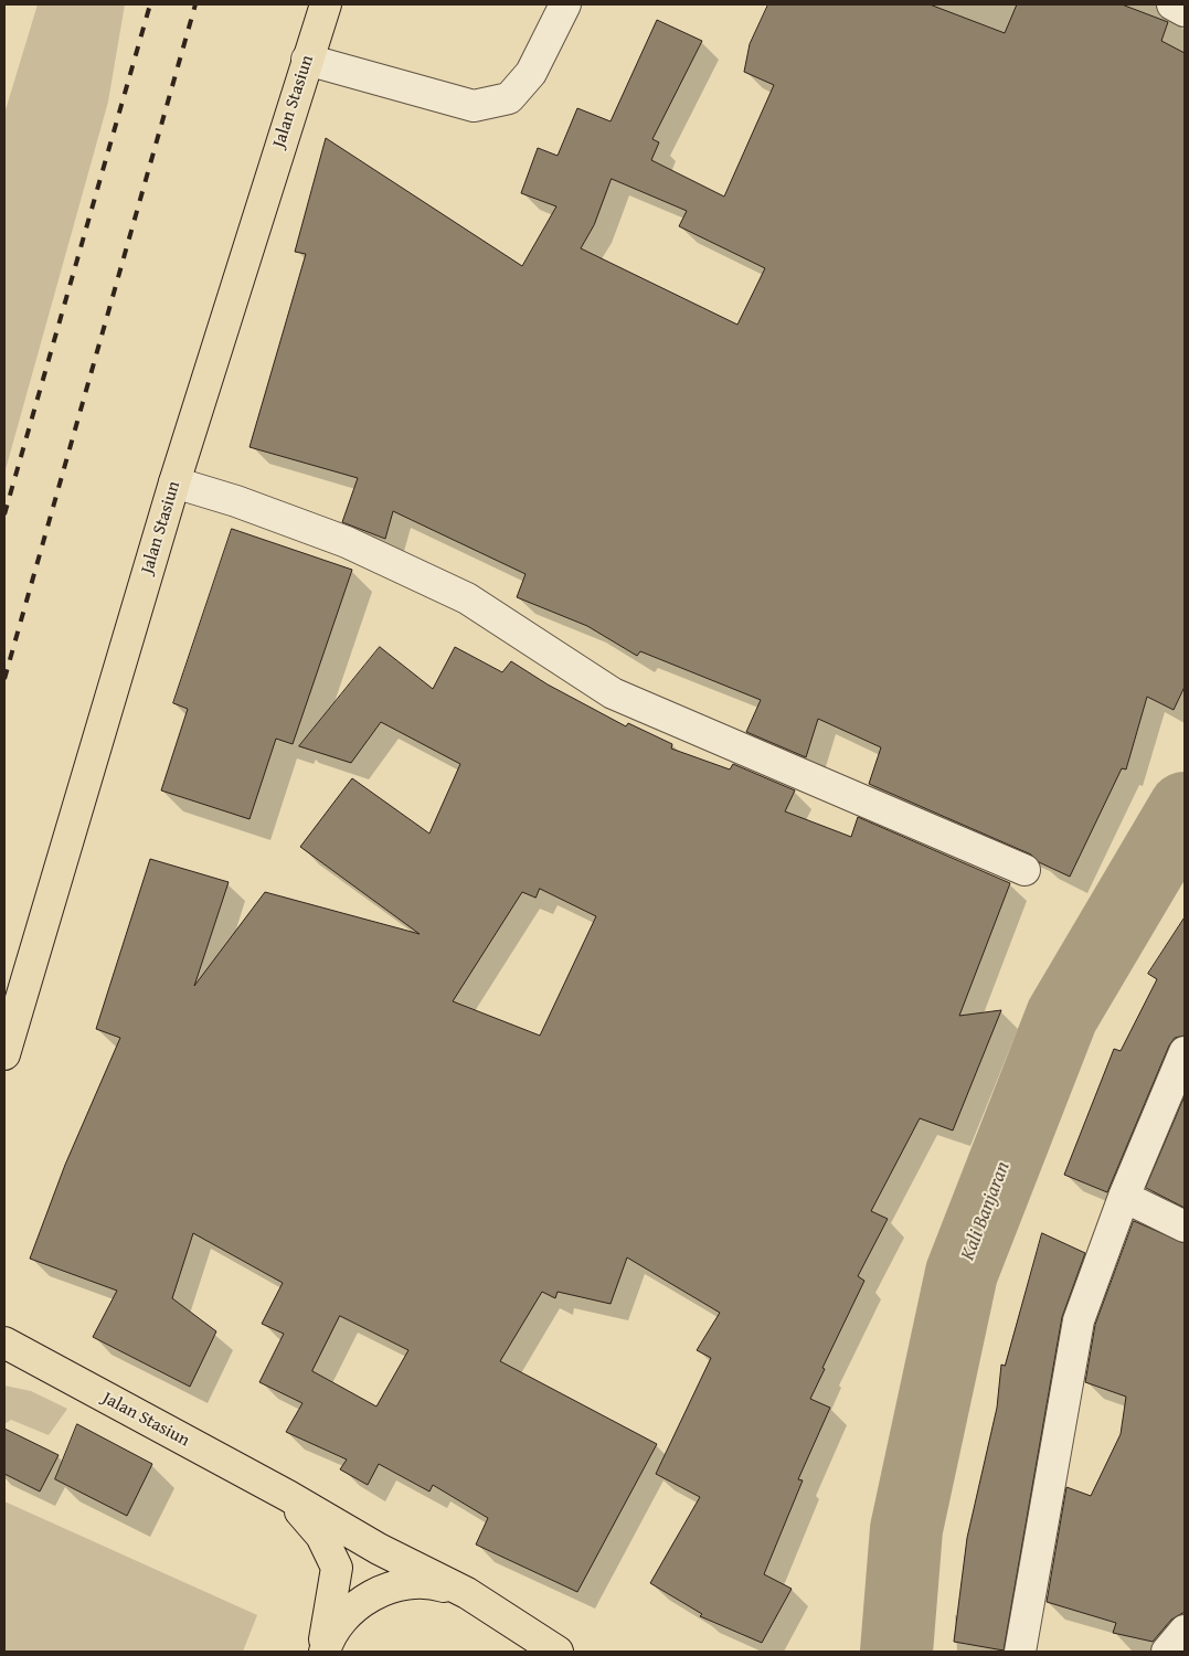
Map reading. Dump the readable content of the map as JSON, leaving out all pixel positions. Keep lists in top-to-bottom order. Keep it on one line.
{"streets":{"main road":["Jalan Stasiun"]},"water":["Kali Banjaran"]}
